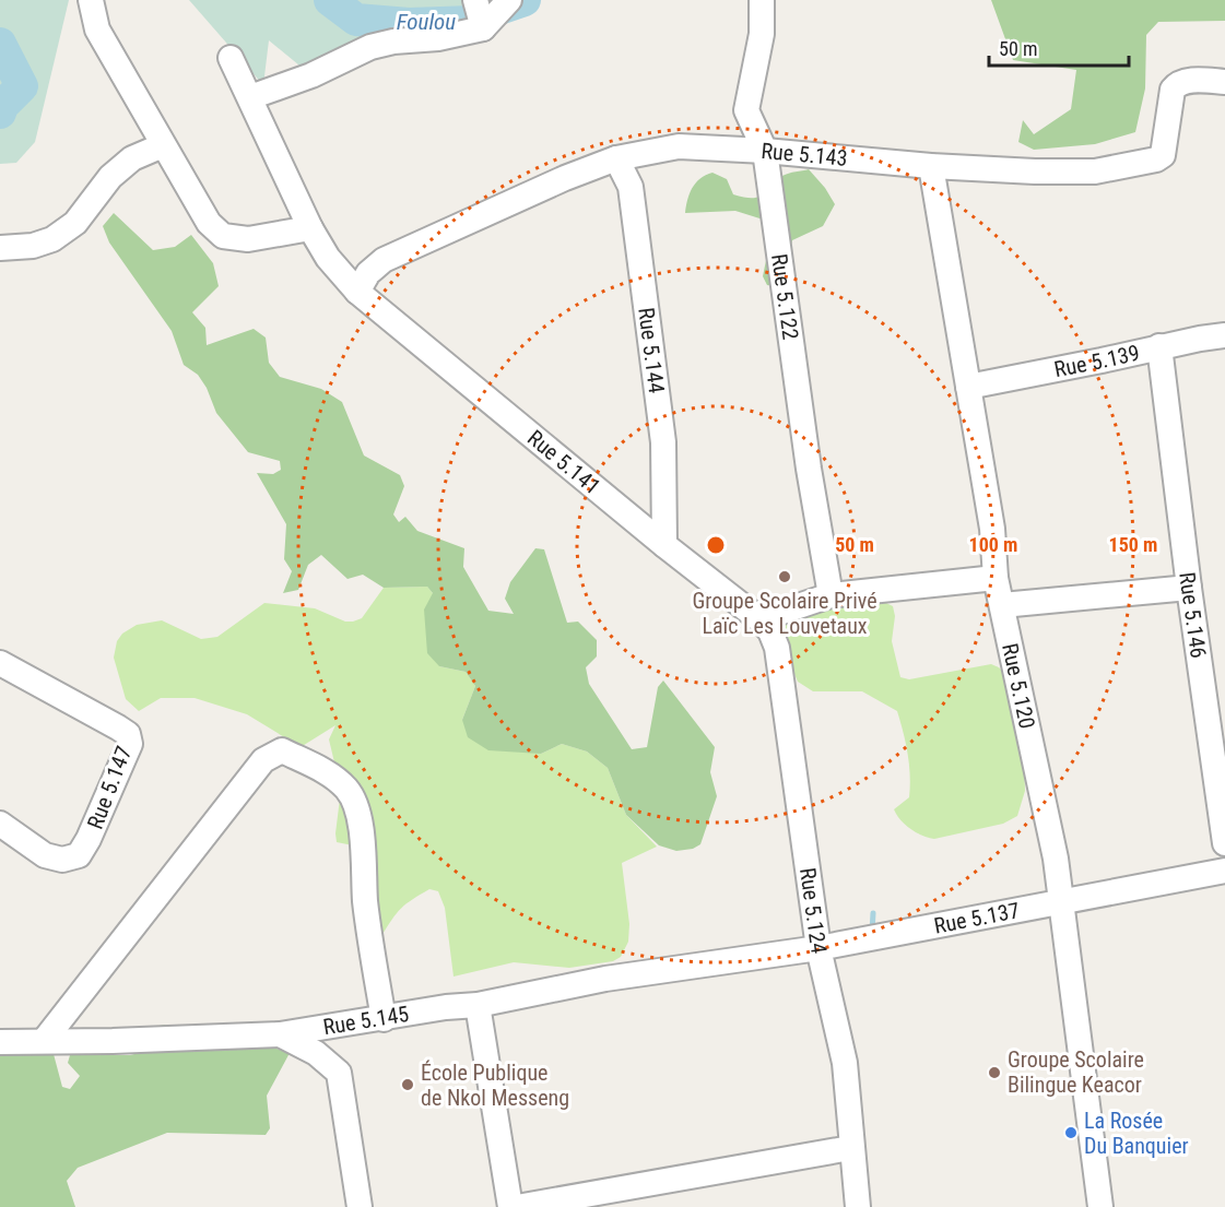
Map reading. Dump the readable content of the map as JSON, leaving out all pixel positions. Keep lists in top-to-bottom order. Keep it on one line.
{"streets":{"street":["Rue 5.143","Rue 5.122","Rue 5.144","Rue 5.139","Rue 5.141","Rue 5.146","Rue 5.120","Rue 5.147","Rue 5.124","Rue 5.137","Rue 5.145"]},"crossings":[["Rue 5.143","Rue 5.122"],["Rue 5.143","Rue 5.144"],["Rue 5.143","Rue 5.141"],["Rue 5.143","Rue 5.120"],["Rue 5.144","Rue 5.141"],["Rue 5.139","Rue 5.146"],["Rue 5.139","Rue 5.120"],["Rue 5.141","Rue 5.124"],["Rue 5.120","Rue 5.137"],["Rue 5.124","Rue 5.137"],["Rue 5.137","Rue 5.145"]],"water":["Foulou"],"places":["Groupe Scolaire Privé Laïc Les Louvetaux","Groupe Scolaire Bilingue Keacor","École Publique de Nkol Messeng","La Rosée Du Banquier"],"scale_bar":"50 m","rings":["50 m","100 m","150 m"]}
